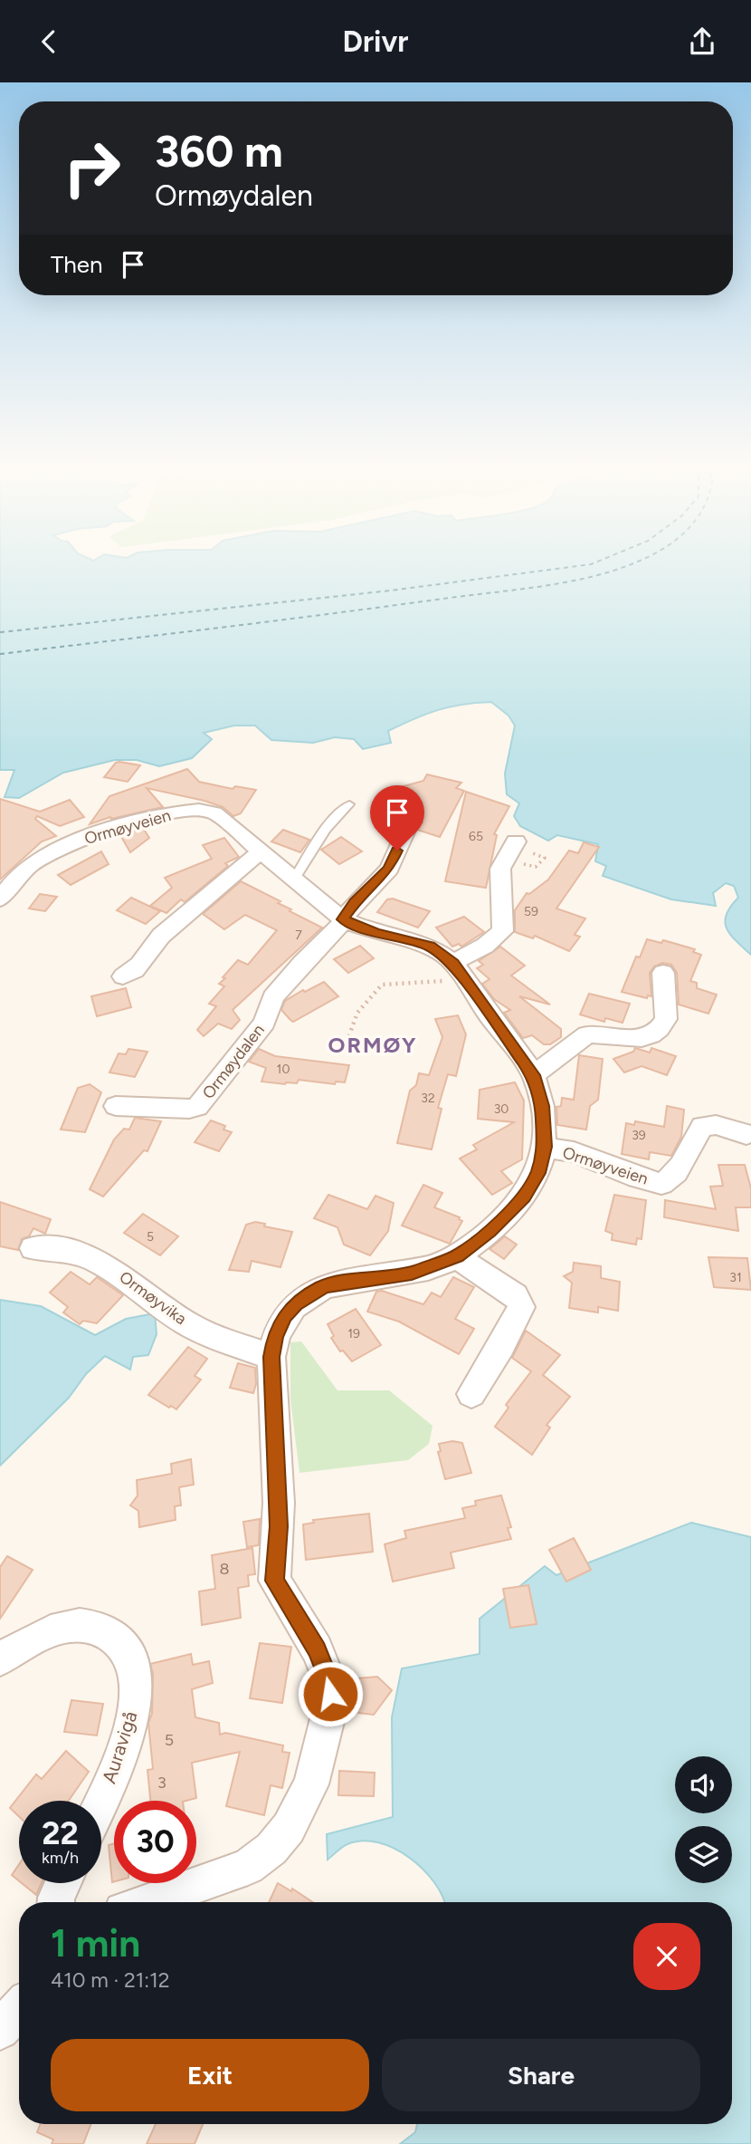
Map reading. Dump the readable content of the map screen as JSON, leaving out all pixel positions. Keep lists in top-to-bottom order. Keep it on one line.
{"streets":{"street":["Ormøyveien","Ormøydalen","Ormøyvika","Auravigå"]},"crossings":[["Ormøyveien","Ormøydalen"],["Ormøyveien","Ormøyvika"]],"districts":["ORMØY"],"house_numbers":["65","59","7","10","32","30","39","5","31","19","8","5","3"],"page":{"header":"Drivr","turn":["360 m","Ormøydalen"],"then":"Then","speed":"22 km/h","limit":"30","heading":["1 min","410 m · 21:12"],"buttons":["Exit","Share"]}}
